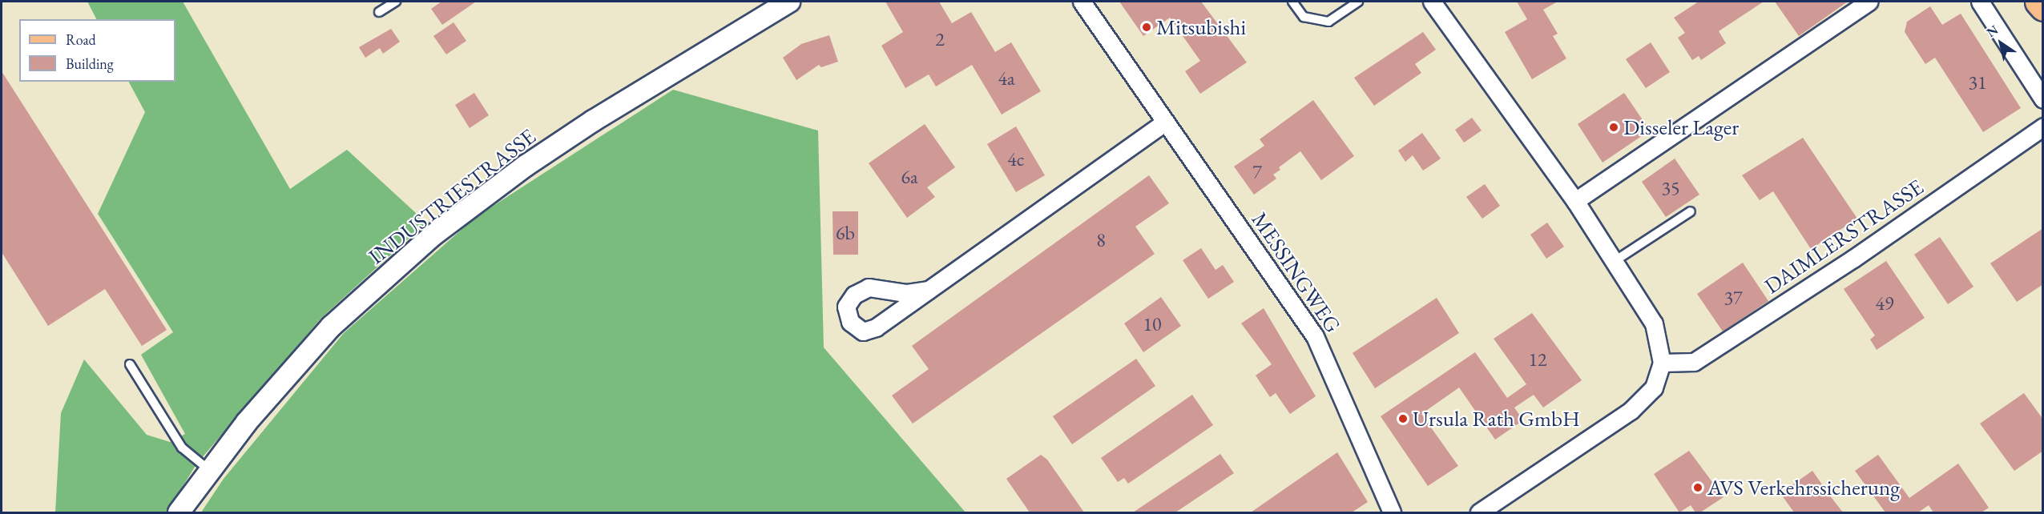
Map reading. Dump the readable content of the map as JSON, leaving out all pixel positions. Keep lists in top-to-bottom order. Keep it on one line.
{"streets":{"street":["INDUSTRIESTRASSE","DAIMLERSTRASSE","MESSINGWEG"]},"places":["Mitsubishi","Disseler Lager","Ursula Rath GmbH","AVS Verkehrssicherung"],"house_numbers":["2","4a","31","4c","7","6a","35","6b","8","37","49","10","12"],"legend":["Road","Building"],"north":"top left"}
